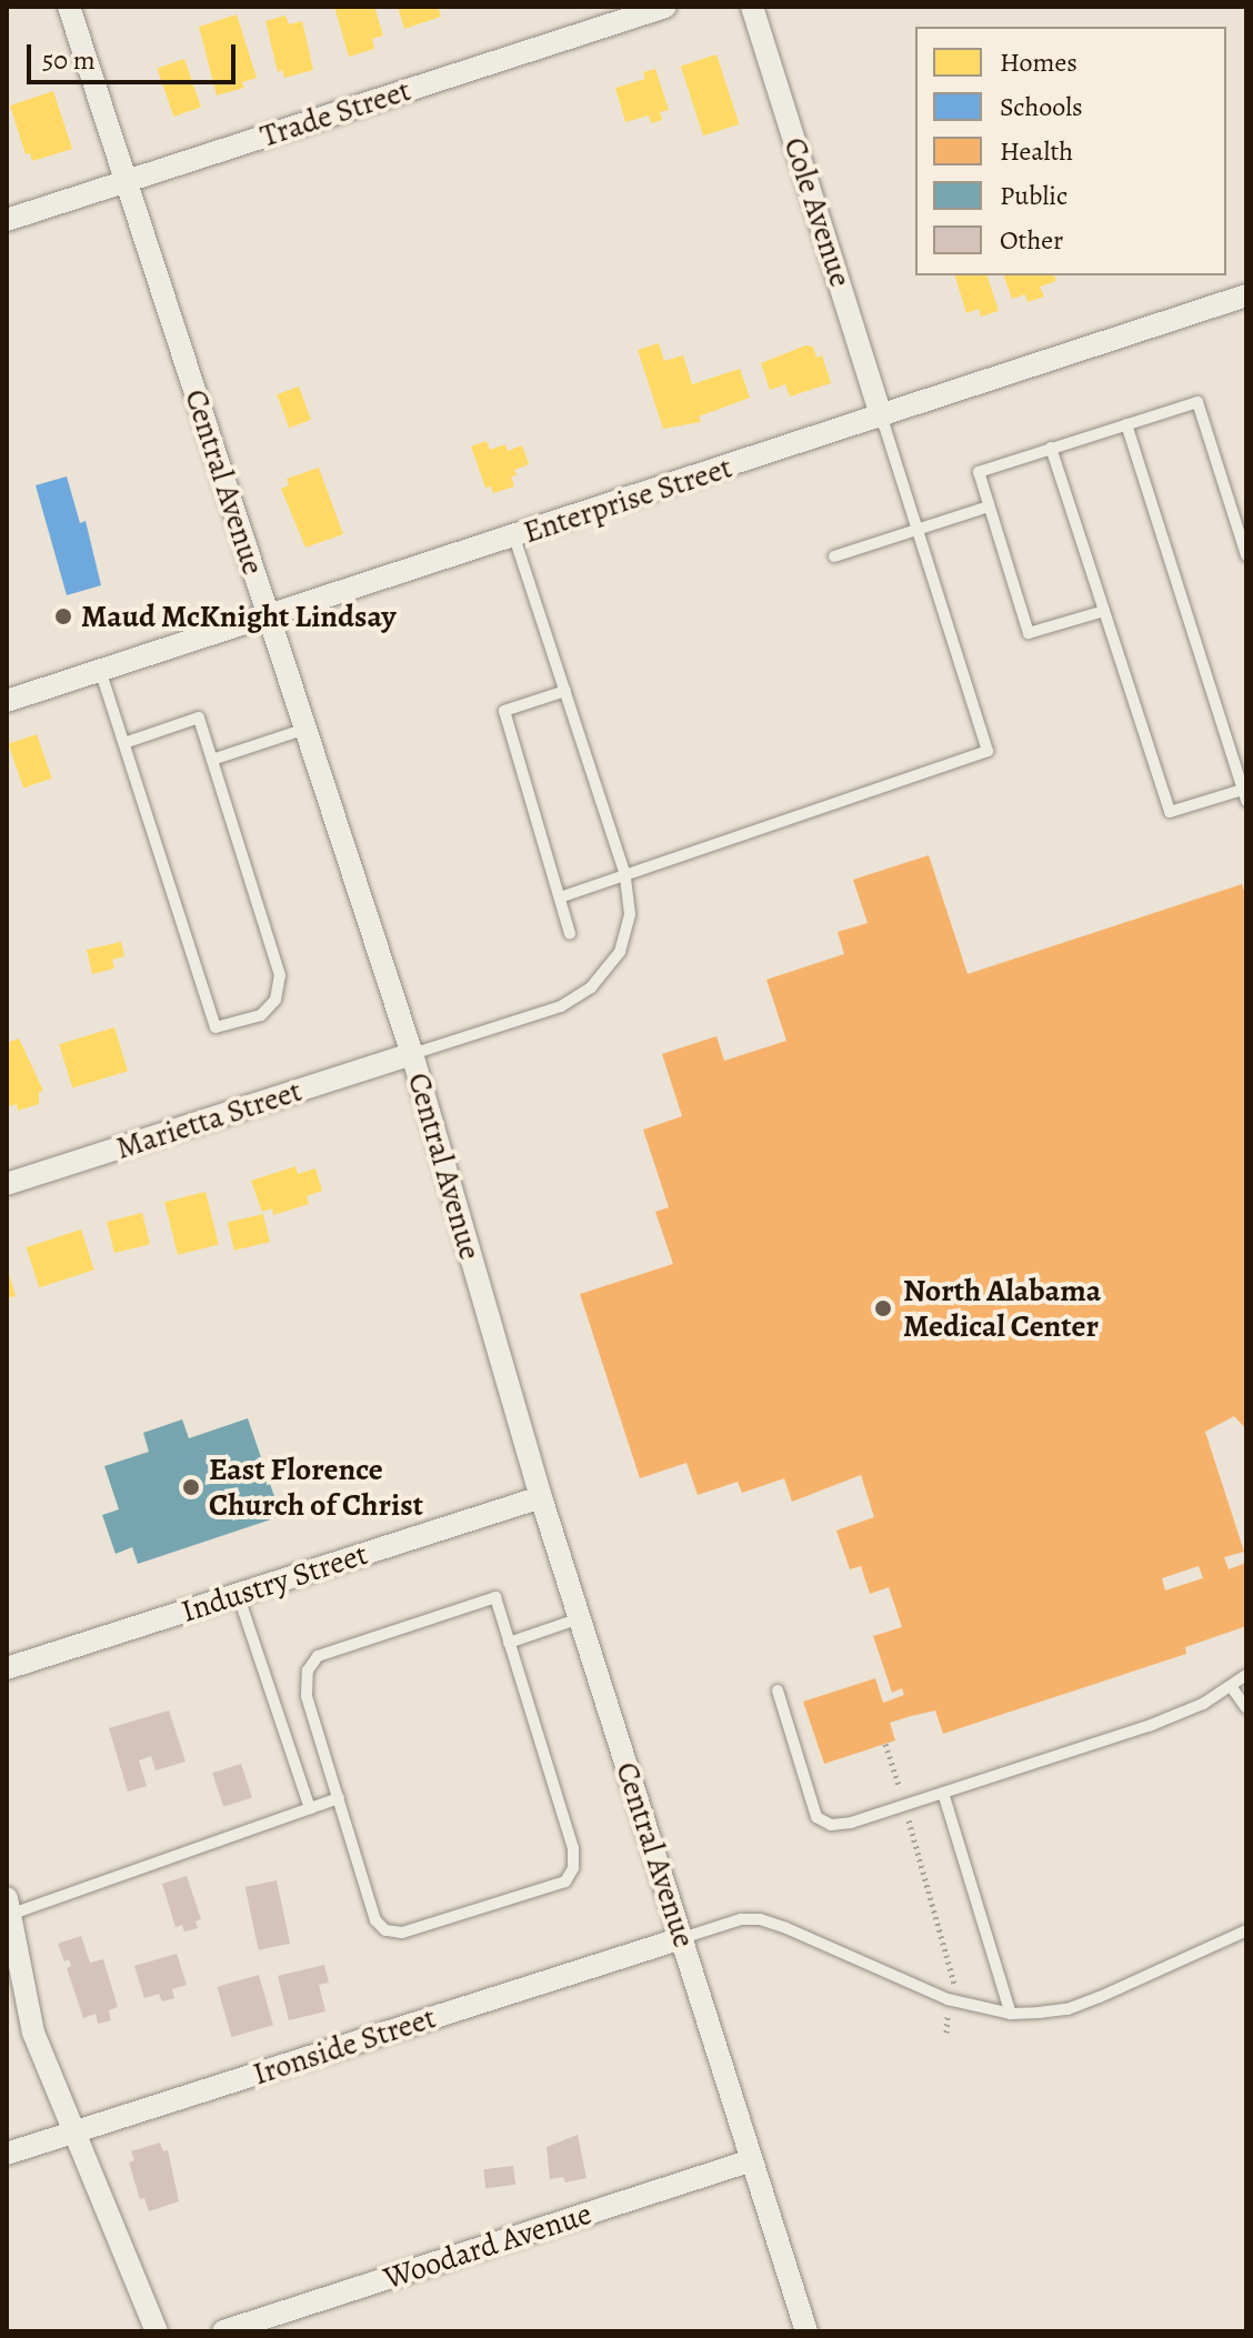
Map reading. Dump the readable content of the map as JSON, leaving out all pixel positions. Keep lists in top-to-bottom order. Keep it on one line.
{"streets":{"street":["Trade Street","Cole Avenue","Central Avenue","Enterprise Street","Marietta Street","Industry Street","Ironside Street","Woodard Avenue"]},"crossings":[["Trade Street","Central Avenue"],["Cole Avenue","Enterprise Street"],["Central Avenue","Enterprise Street"],["Central Avenue","Marietta Street"],["Central Avenue","Industry Street"],["Central Avenue","Ironside Street"],["Central Avenue","Woodard Avenue"]],"places":["Maud McKnight Lindsay","North Alabama Medical Center","East Florence Church of Christ"],"legend":["Homes","Schools","Health","Public","Other"],"scale_bar":"50 m"}
